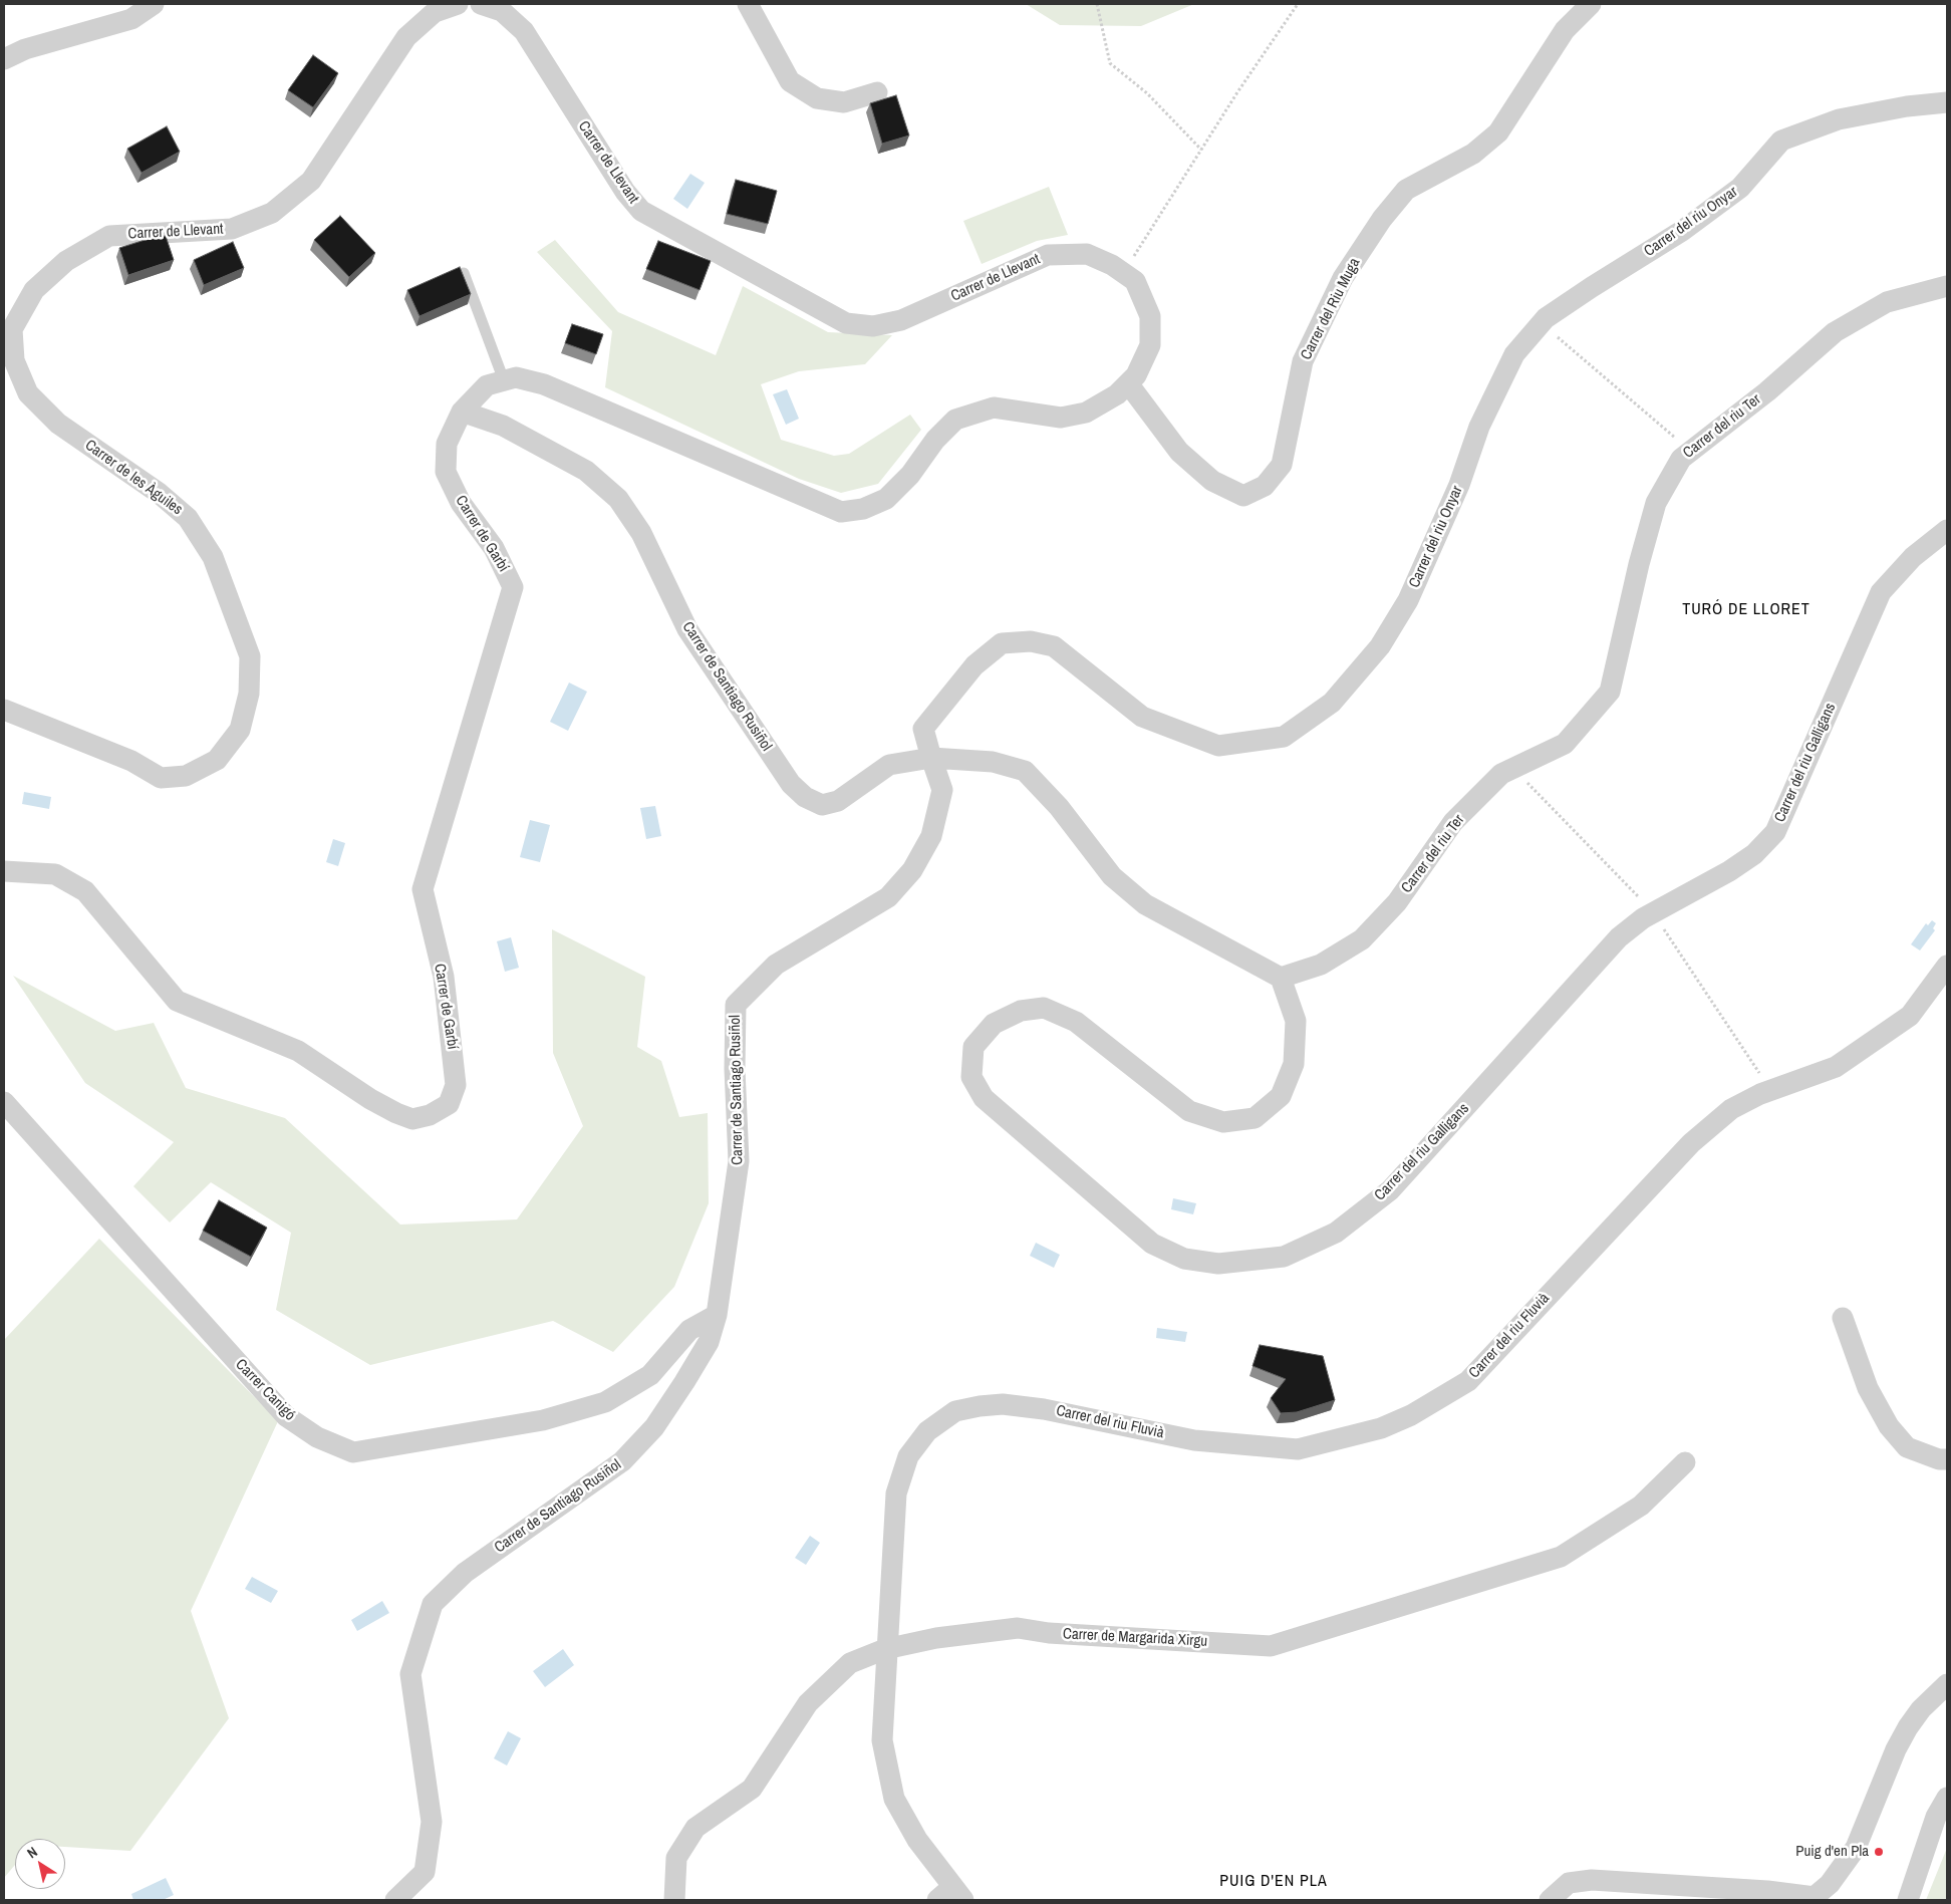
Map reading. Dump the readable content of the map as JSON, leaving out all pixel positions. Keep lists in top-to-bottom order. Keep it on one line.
{"streets":{"street":["Carrer de Llevant","Carrer del riu Onyar","Carrer del Riu Muga","Carrer del riu Ter","Carrer de les Àguiles","Carrer de Garbí","Carrer de Santiago Rusiñol","Carrer del riu Galligans","Carrer del riu Fluvià","Carrer Canigó","Carrer de Margarida Xirgu"]},"crossings":[["Carrer de Llevant","Carrer del Riu Muga"],["Carrer de Llevant","Carrer de les Àguiles"],["Carrer de Llevant","Carrer de Garbí"],["Carrer de Llevant","Carrer de Santiago Rusiñol"],["Carrer del riu Onyar","Carrer de Santiago Rusiñol"],["Carrer del riu Ter","Carrer del riu Galligans"],["Carrer de Garbí","Carrer de Santiago Rusiñol"],["Carrer de Santiago Rusiñol","Carrer Canigó"],["Carrer del riu Fluvià","Carrer de Margarida Xirgu"]],"districts":["TURÓ DE LLORET","PUIG D'EN PLA"],"places":["Puig d'en Pla"],"north":"top left"}
